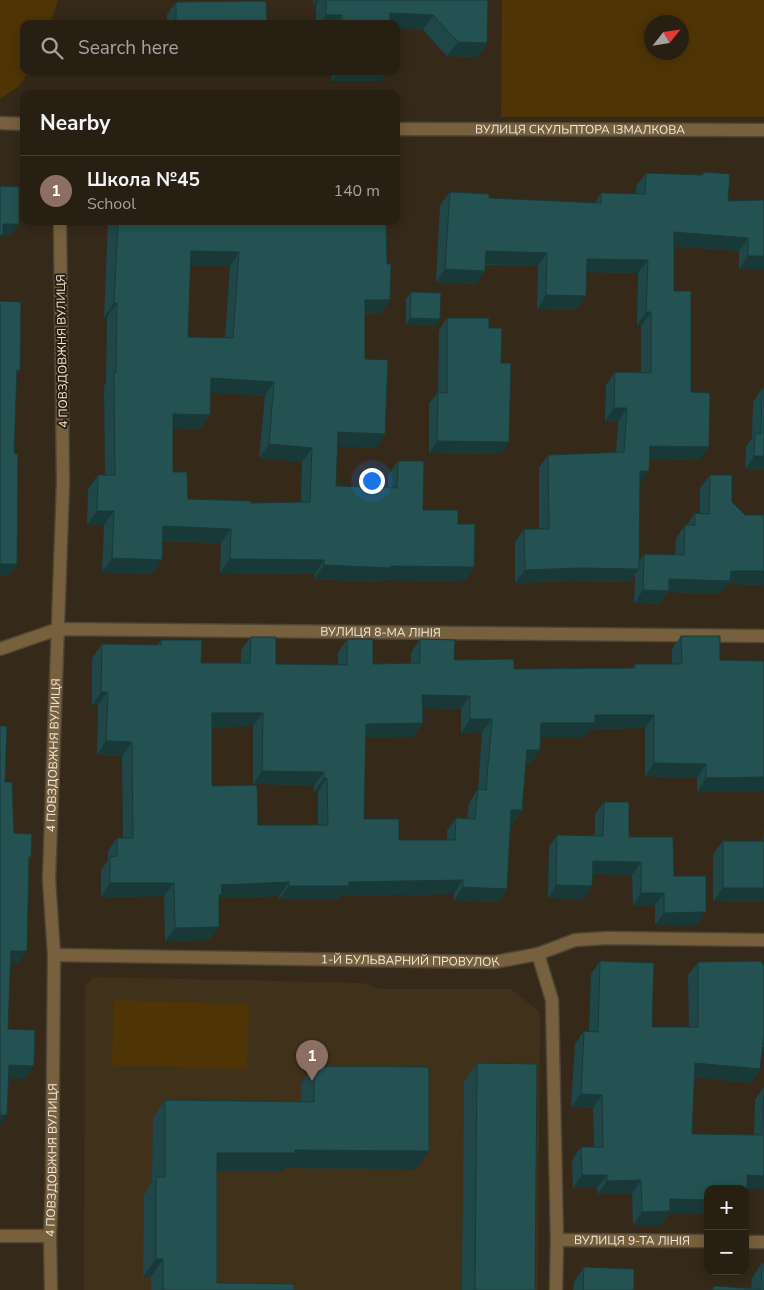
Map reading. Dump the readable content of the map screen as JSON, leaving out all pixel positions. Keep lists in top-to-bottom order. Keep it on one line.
{"streets":{"street":["ВУЛИЦЯ СКУЛЬПТОРА ІЗМАЛКОВА","4 ПОВЗДОВЖНЯ ВУЛИЦЯ","ВУЛИЦЯ 8-МА ЛІНІЯ","1-Й БУЛЬВАРНИЙ ПРОВУЛОК","ВУЛИЦЯ 9-ТА ЛІНІЯ"]},"crossings":[["4 ПОВЗДОВЖНЯ ВУЛИЦЯ","ВУЛИЦЯ 8-МА ЛІНІЯ"],["4 ПОВЗДОВЖНЯ ВУЛИЦЯ","1-Й БУЛЬВАРНИЙ ПРОВУЛОК"]],"north":"top right","page":{"search":"Search here","heading":"Nearby","list":[{"mark":"1","name":"Школа №45","note":"School","value":"140 m"}],"pins":"1","map_buttons":["+","−"]}}
